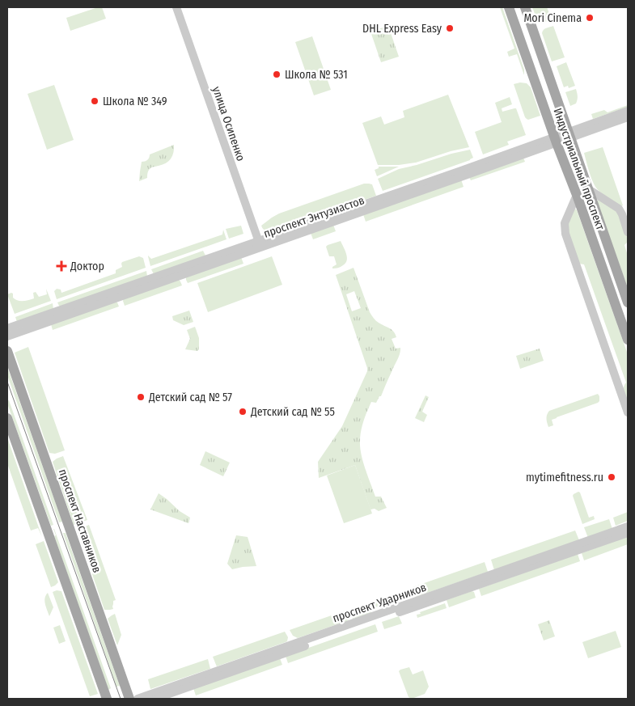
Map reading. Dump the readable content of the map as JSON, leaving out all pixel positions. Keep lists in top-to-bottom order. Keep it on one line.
{"streets":{"main road":["Индустриальный проспект","проспект Наставников"],"street":["улица Осипенко","проспект Энтузиастов","проспект Ударников"]},"crossings":[["улица Осипенко","проспект Энтузиастов"],["Индустриальный проспект","проспект Энтузиастов"]],"places":{"other":["Mori Cinema","DHL Express Easy","Школа № 531","Школа № 349","Детский сад № 57","Детский сад № 55","mytimefitness.ru"],"health":["Доктор"]}}
